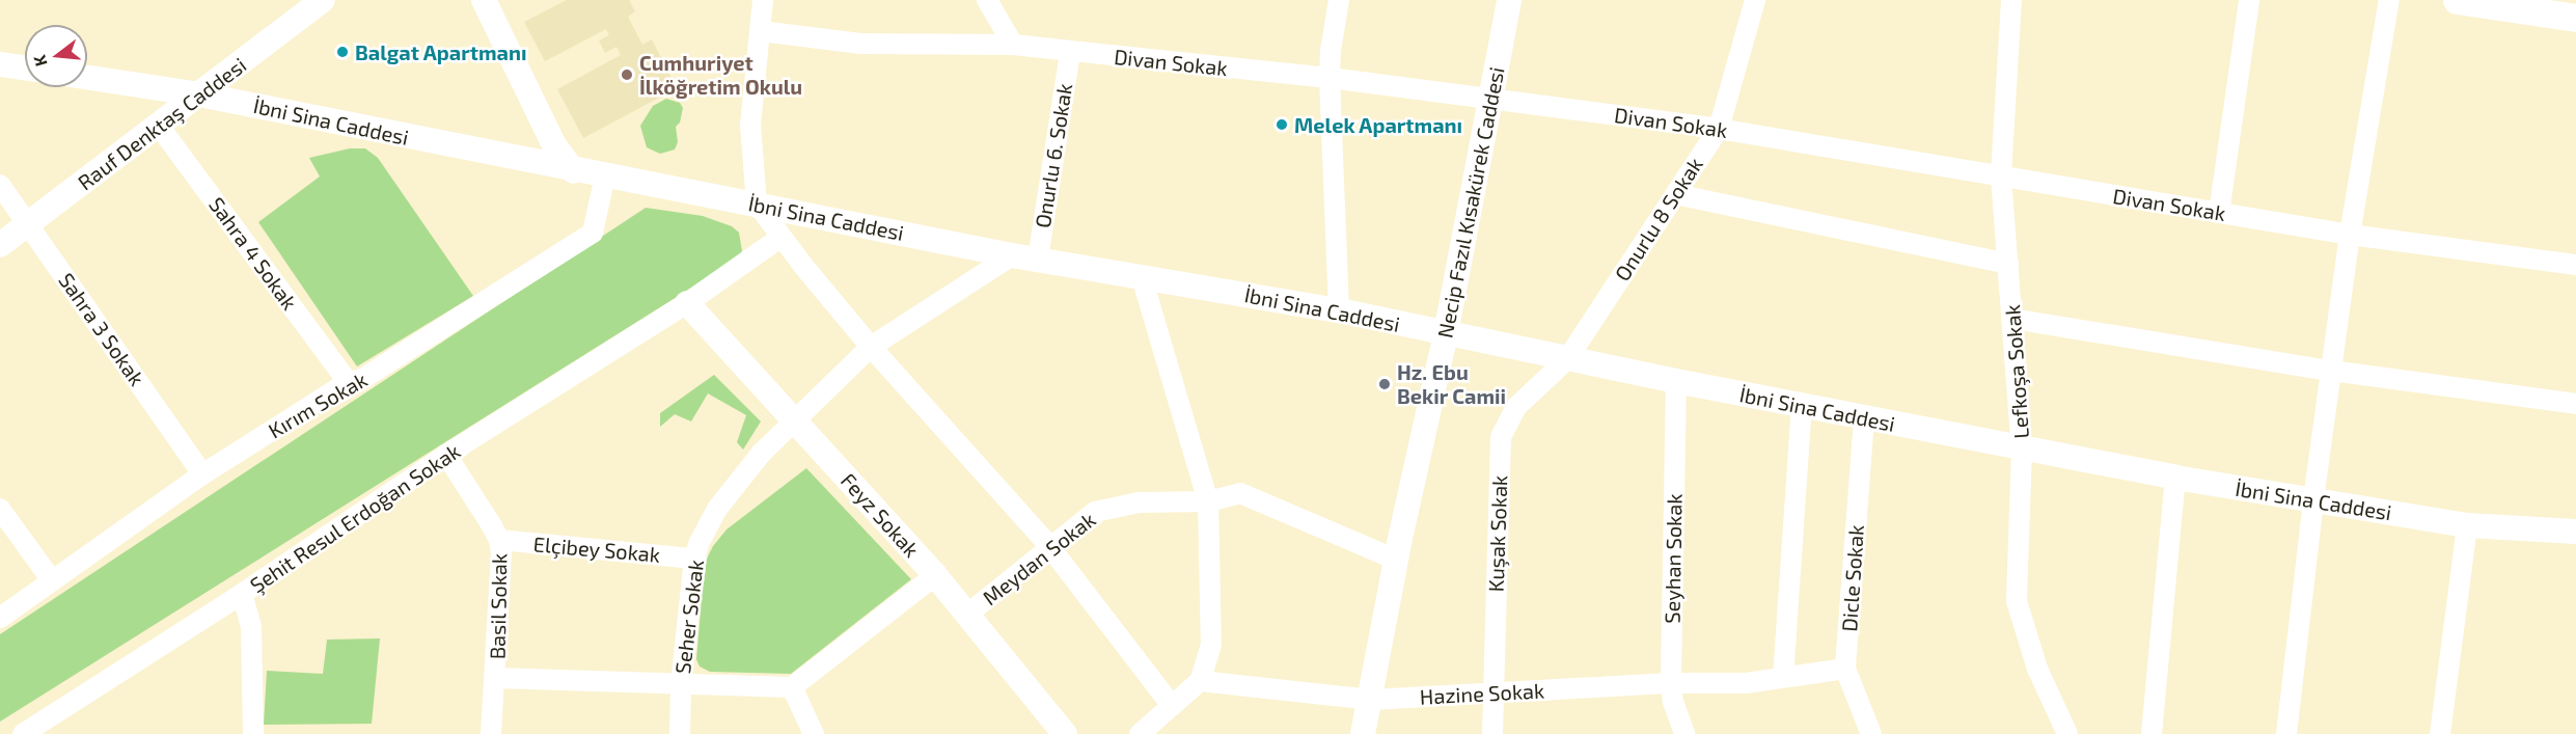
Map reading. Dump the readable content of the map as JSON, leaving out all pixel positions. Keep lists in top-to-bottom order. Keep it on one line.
{"streets":{"street":["Divan Sokak","İbni Sina Caddesi","Rauf Denktaş Caddesi","Onurlu 6. Sokak","Necip Fazıl Kısakürek Caddesi","Onurlu 8 Sokak","Sahra 4 Sokak","Sahra 3 Sokak","Lefkoşa Sokak","Kırım Sokak","Feyz Sokak","Şehit Resul Erdoğan Sokak","Kuşak Sokak","Elçibey Sokak","Meydan Sokak","Seyhan Sokak","Dicle Sokak","Basil Sokak","Seher Sokak","Hazine Sokak"]},"crossings":[["Divan Sokak","Onurlu 6. Sokak"],["Divan Sokak","Necip Fazıl Kısakürek Caddesi"],["Divan Sokak","Onurlu 8 Sokak"],["Divan Sokak","Lefkoşa Sokak"],["İbni Sina Caddesi","Rauf Denktaş Caddesi"],["İbni Sina Caddesi","Onurlu 6. Sokak"],["İbni Sina Caddesi","Necip Fazıl Kısakürek Caddesi"],["İbni Sina Caddesi","Onurlu 8 Sokak"],["İbni Sina Caddesi","Lefkoşa Sokak"],["İbni Sina Caddesi","Kırım Sokak"],["İbni Sina Caddesi","Kuşak Sokak"],["İbni Sina Caddesi","Seyhan Sokak"],["İbni Sina Caddesi","Dicle Sokak"],["İbni Sina Caddesi","Seher Sokak"],["Rauf Denktaş Caddesi","Sahra 4 Sokak"],["Rauf Denktaş Caddesi","Sahra 3 Sokak"],["Necip Fazıl Kısakürek Caddesi","Meydan Sokak"],["Necip Fazıl Kısakürek Caddesi","Hazine Sokak"],["Onurlu 8 Sokak","Kuşak Sokak"],["Sahra 4 Sokak","Kırım Sokak"],["Sahra 3 Sokak","Kırım Sokak"],["Feyz Sokak","Şehit Resul Erdoğan Sokak"],["Feyz Sokak","Meydan Sokak"],["Feyz Sokak","Seher Sokak"],["Şehit Resul Erdoğan Sokak","Basil Sokak"],["Kuşak Sokak","Hazine Sokak"],["Elçibey Sokak","Basil Sokak"],["Elçibey Sokak","Seher Sokak"],["Seyhan Sokak","Hazine Sokak"],["Dicle Sokak","Hazine Sokak"]],"places":["Balgat Apartmanı","Cumhuriyet İlköğretim Okulu","Melek Apartmanı","Hz. Ebu Bekir Camii"],"north":"left"}
